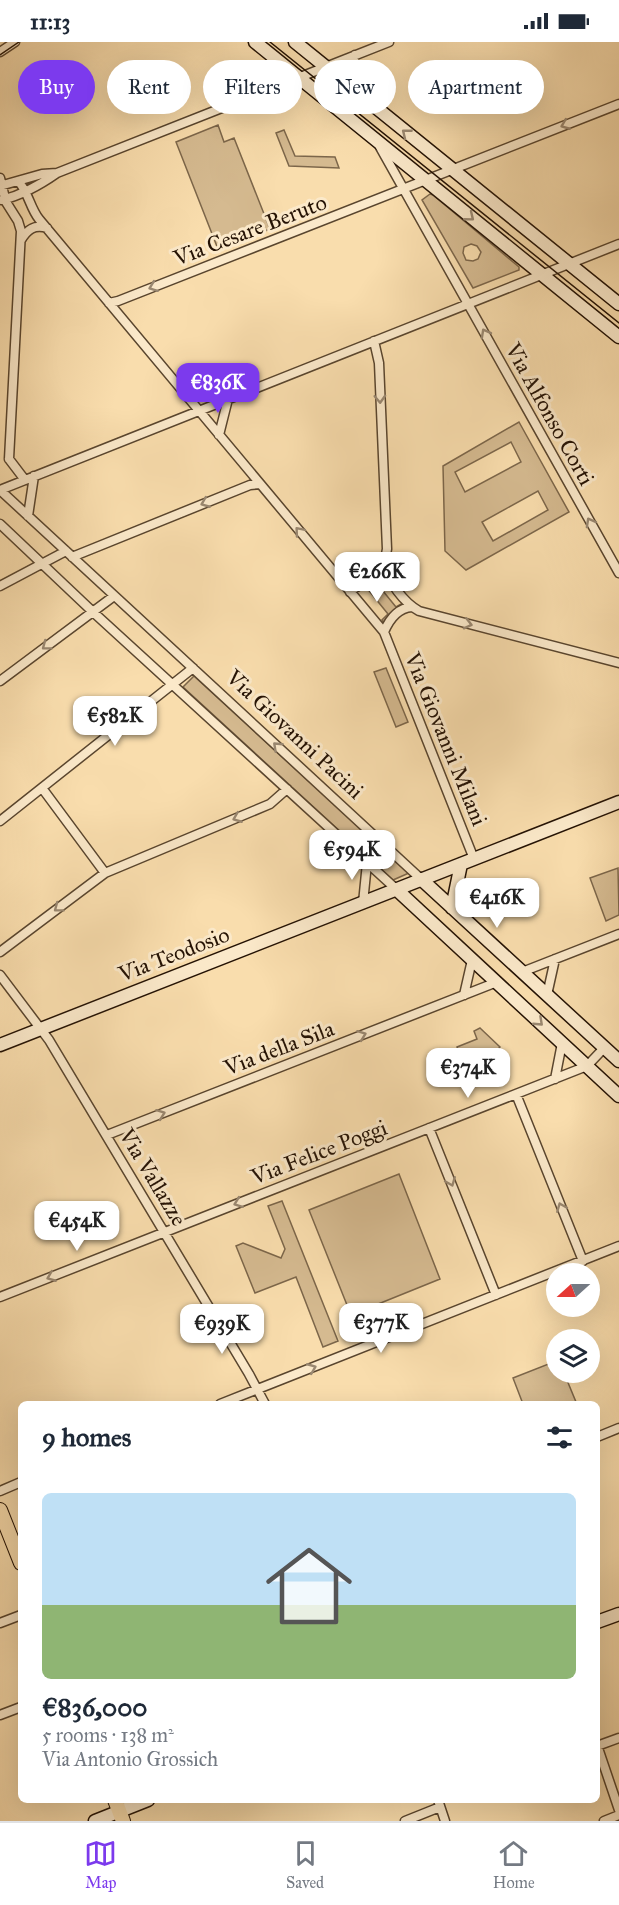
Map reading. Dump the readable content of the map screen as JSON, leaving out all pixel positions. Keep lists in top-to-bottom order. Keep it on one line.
{"streets":{"street":["Via Cesare Beruto","Via Alfonso Corti","Via Giovanni Pacini","Via Giovanni Milani","Via Teodosio","Via della Sila","Via Felice Poggi","Via Vallazze"]},"crossings":[["Via Cesare Beruto","Via Alfonso Corti"],["Via Cesare Beruto","Via Giovanni Milani"],["Via Giovanni Pacini","Via Teodosio"],["Via Giovanni Pacini","Via della Sila"],["Via Giovanni Pacini","Via Felice Poggi"],["Via Teodosio","Via Vallazze"],["Via della Sila","Via Vallazze"],["Via Felice Poggi","Via Vallazze"]],"one_way":["Via Cesare Beruto","Via Alfonso Corti","Via della Sila","Via Felice Poggi"],"north":"left","page":{"status":"11:13","chip":["Buy","Rent","Filters","New","Apartment"],"price":["€836K","€266K","€582K","€594K","€416K","€374K","€454K","€377K","€939K"],"heading":"9 homes","list":[{"name":"€836,000","note":"5 rooms · 138 m² · Via Antonio Grossich"}],"tabs":["Map","Saved","Home"]}}
